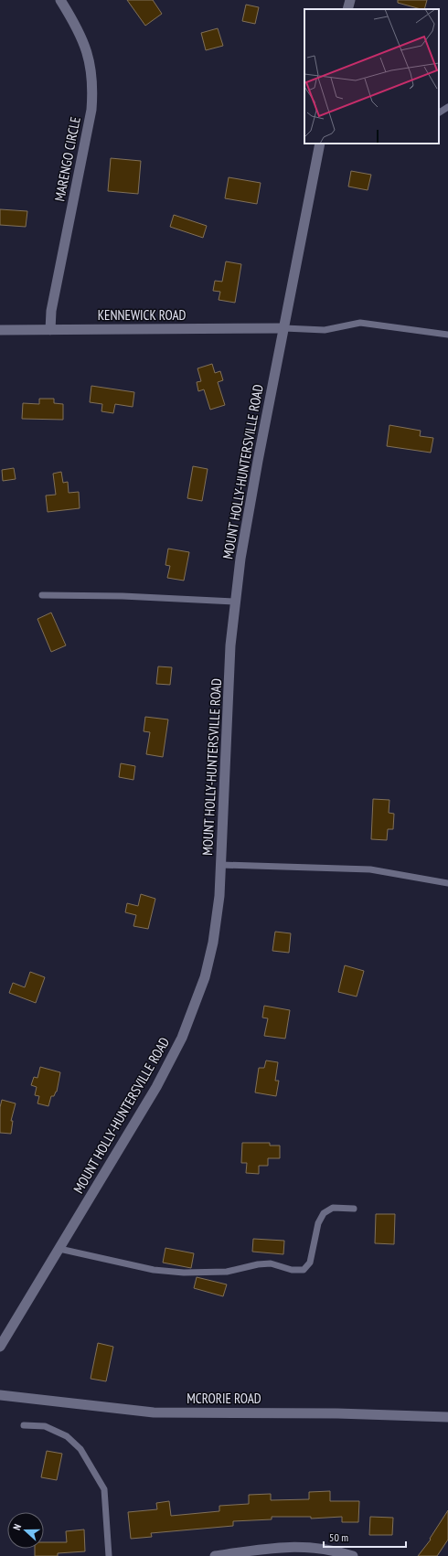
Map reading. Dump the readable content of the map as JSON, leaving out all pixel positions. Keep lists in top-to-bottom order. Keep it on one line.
{"streets":{"main road":["MARENGO CIRCLE","KENNEWICK ROAD","MOUNT HOLLY-HUNTERSVILLE ROAD","MCRORIE ROAD"]},"crossings":[["MARENGO CIRCLE","KENNEWICK ROAD"],["KENNEWICK ROAD","MOUNT HOLLY-HUNTERSVILLE ROAD"]],"scale_bar":"50 m","north":"left"}
